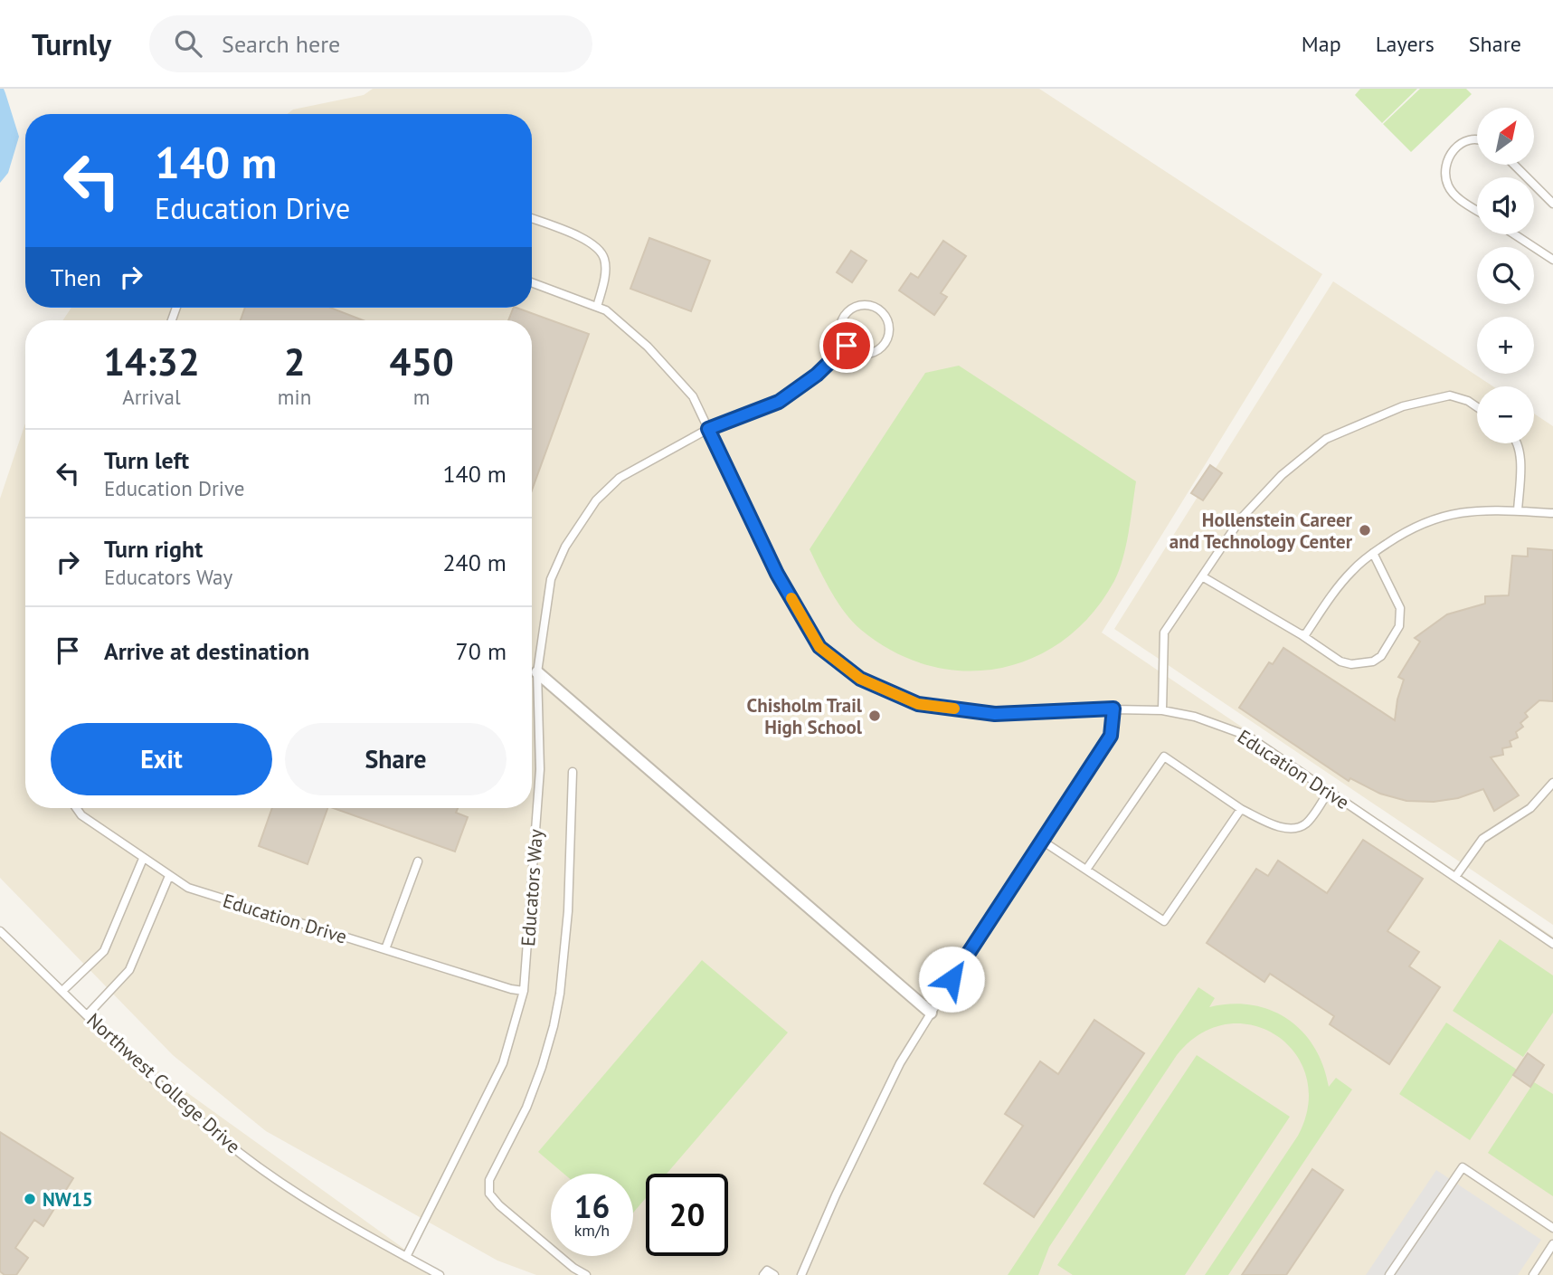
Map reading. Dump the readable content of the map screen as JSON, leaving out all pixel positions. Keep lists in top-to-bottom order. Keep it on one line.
{"streets":{"lane":["Education Drive","Educators Way","Northwest College Drive"]},"crossings":[["Education Drive","Educators Way"],["Educators Way","Northwest College Drive"]],"places":["Hollenstein Career and Technology Center","Chisholm Trail High School","NW15"],"north":"top right","page":{"header":"Turnly","search":"Search here","nav":["Map","Layers","Share"],"map_buttons":["+","−"],"turn":["140 m","Education Drive"],"then":"Then","eta":["14:32","Arrival","2","min","450","m"],"list":[{"name":"Turn left","note":"Education Drive","value":"140 m"},{"name":"Turn right","note":"Educators Way","value":"240 m"},{"name":"Arrive at destination","value":"70 m"}],"buttons":["Exit","Share"],"speed":"16 km/h","limit":"20"}}
